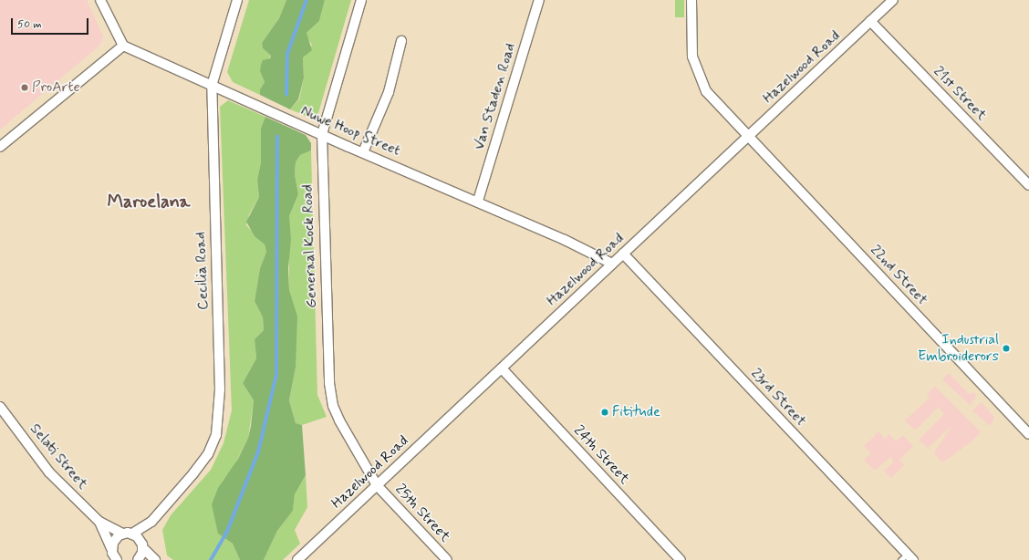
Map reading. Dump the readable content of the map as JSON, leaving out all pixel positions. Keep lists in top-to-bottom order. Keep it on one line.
{"streets":{"street":["Hazelwood Road","21st Street","Van Staden Road","Nuwe Hoop Street","Generaal Kock Road","Cecilia Road","22nd Street","23rd Street","24th Street","Selati Street","25th Street"]},"crossings":[["Hazelwood Road","21st Street"],["Hazelwood Road","Nuwe Hoop Street"],["Hazelwood Road","Generaal Kock Road"],["Hazelwood Road","22nd Street"],["Hazelwood Road","23rd Street"],["Hazelwood Road","24th Street"],["Hazelwood Road","25th Street"],["Van Staden Road","Nuwe Hoop Street"],["Nuwe Hoop Street","Generaal Kock Road"],["Nuwe Hoop Street","Cecilia Road"],["Generaal Kock Road","25th Street"],["Cecilia Road","Selati Street"]],"districts":["Maroelana"],"places":["ProArte","Industrial Embroiderors","Fititude"],"scale_bar":"50 m"}
